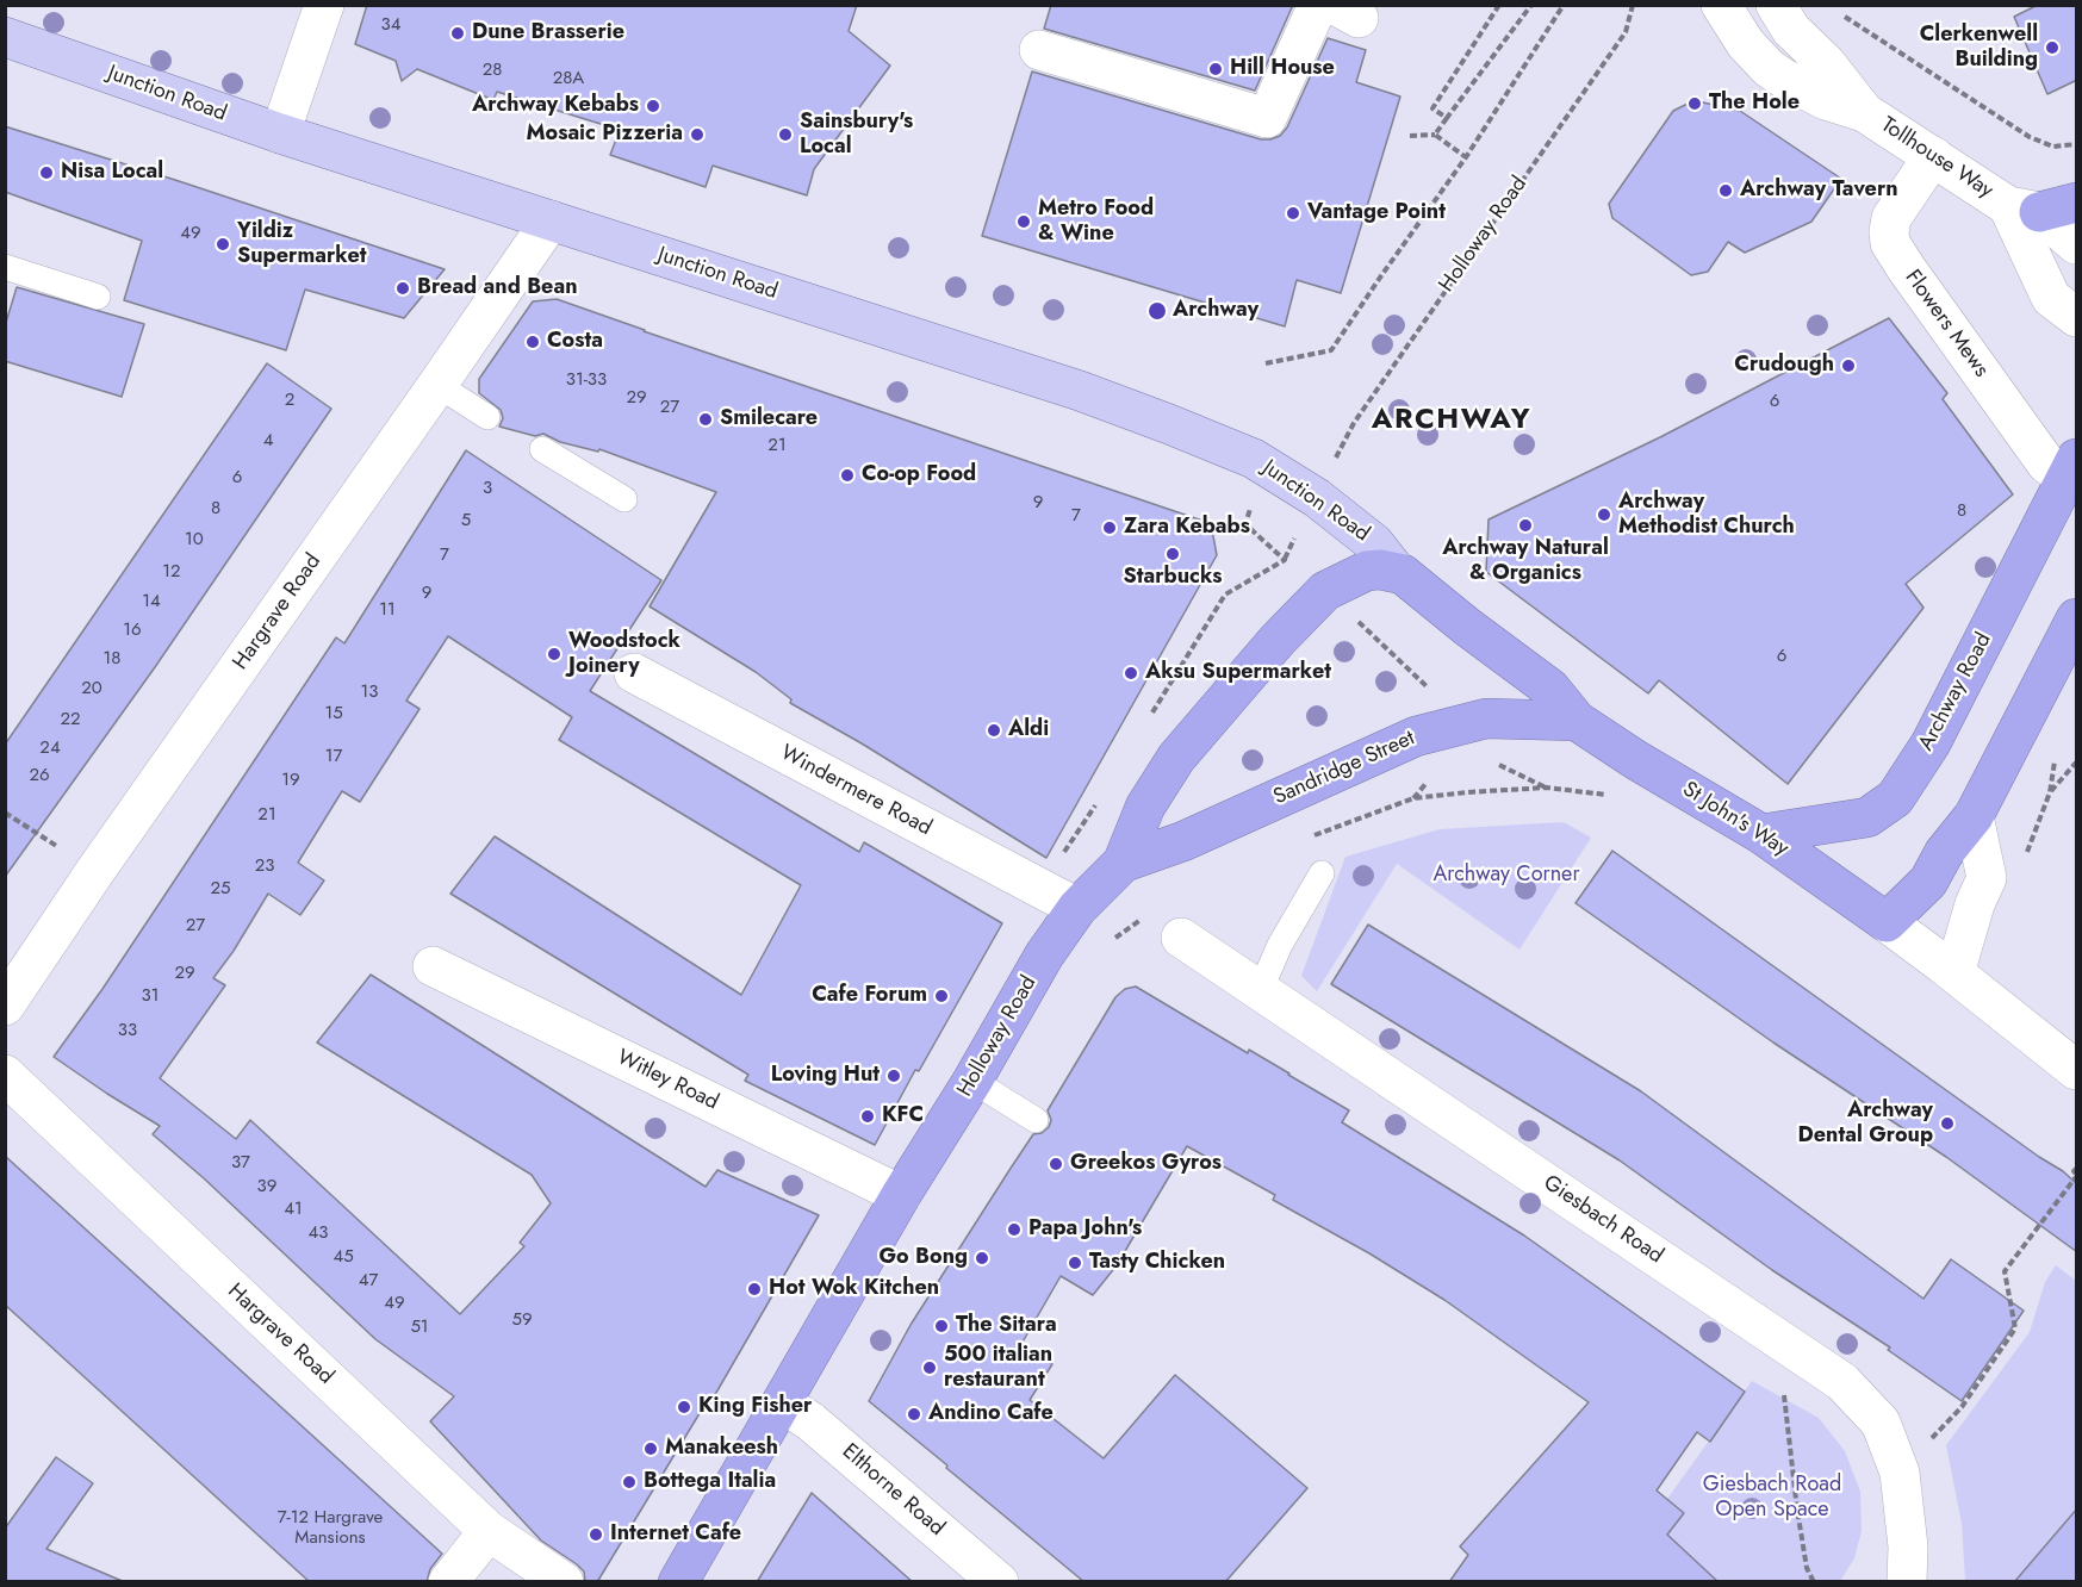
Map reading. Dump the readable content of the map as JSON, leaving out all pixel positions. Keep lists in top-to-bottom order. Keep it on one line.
{"streets":{"highway":["Holloway Road","Archway Road","Sandridge Street","St John's Way"],"main road":["Junction Road"],"street":["Tollhouse Way","Flowers Mews","Hargrave Road","Windermere Road","Witley Road","Giesbach Road","Elthorne Road"]},"crossings":[["Junction Road","Holloway Road"],["Junction Road","Hargrave Road"],["Junction Road","St John's Way"],["Tollhouse Way","Flowers Mews"],["Holloway Road","Sandridge Street"],["Holloway Road","Windermere Road"],["Holloway Road","St John's Way"],["Holloway Road","Witley Road"],["Holloway Road","Elthorne Road"],["Flowers Mews","Archway Road"],["Archway Road","St John's Way"],["Sandridge Street","St John's Way"]],"districts":["ARCHWAY"],"parks":["Archway Corner","Giesbach Road Open Space"],"places":["Dune Brasserie","Clerkenwell Building","Hill House","The Hole","Archway Kebabs","Mosaic Pizzeria","Sainsbury's Local","Nisa Local","Archway Tavern","Vantage Point","Metro Food & Wine","Yildiz Supermarket","Bread and Bean","Archway","Costa","Crudough","Smilecare","Co-op Food","Archway Methodist Church","Archway Natural & Organics","Zara Kebabs","Starbucks","Woodstock Joinery","Aksu Supermarket","Aldi","Cafe Forum","Loving Hut","KFC","Archway Dental Group","Greekos Gyros","Papa John's","Go Bong","Tasty Chicken","Hot Wok Kitchen","The Sitara","500 italian restaurant","King Fisher","Andino Cafe","Manakeesh","Bottega Italia","Internet Cafe"],"house_numbers":["34","28","28A","49","31-33","29","2","6","27","4","21","6","3","9","8","8","7","5","10","7","12","9","14","11","16","6","18","20","13","15","22","24","17","26","19","21","23","25","27","29","31","33","37","39","41","43","45","47","49","59","51","7-12 Hargrave Mansions"]}
